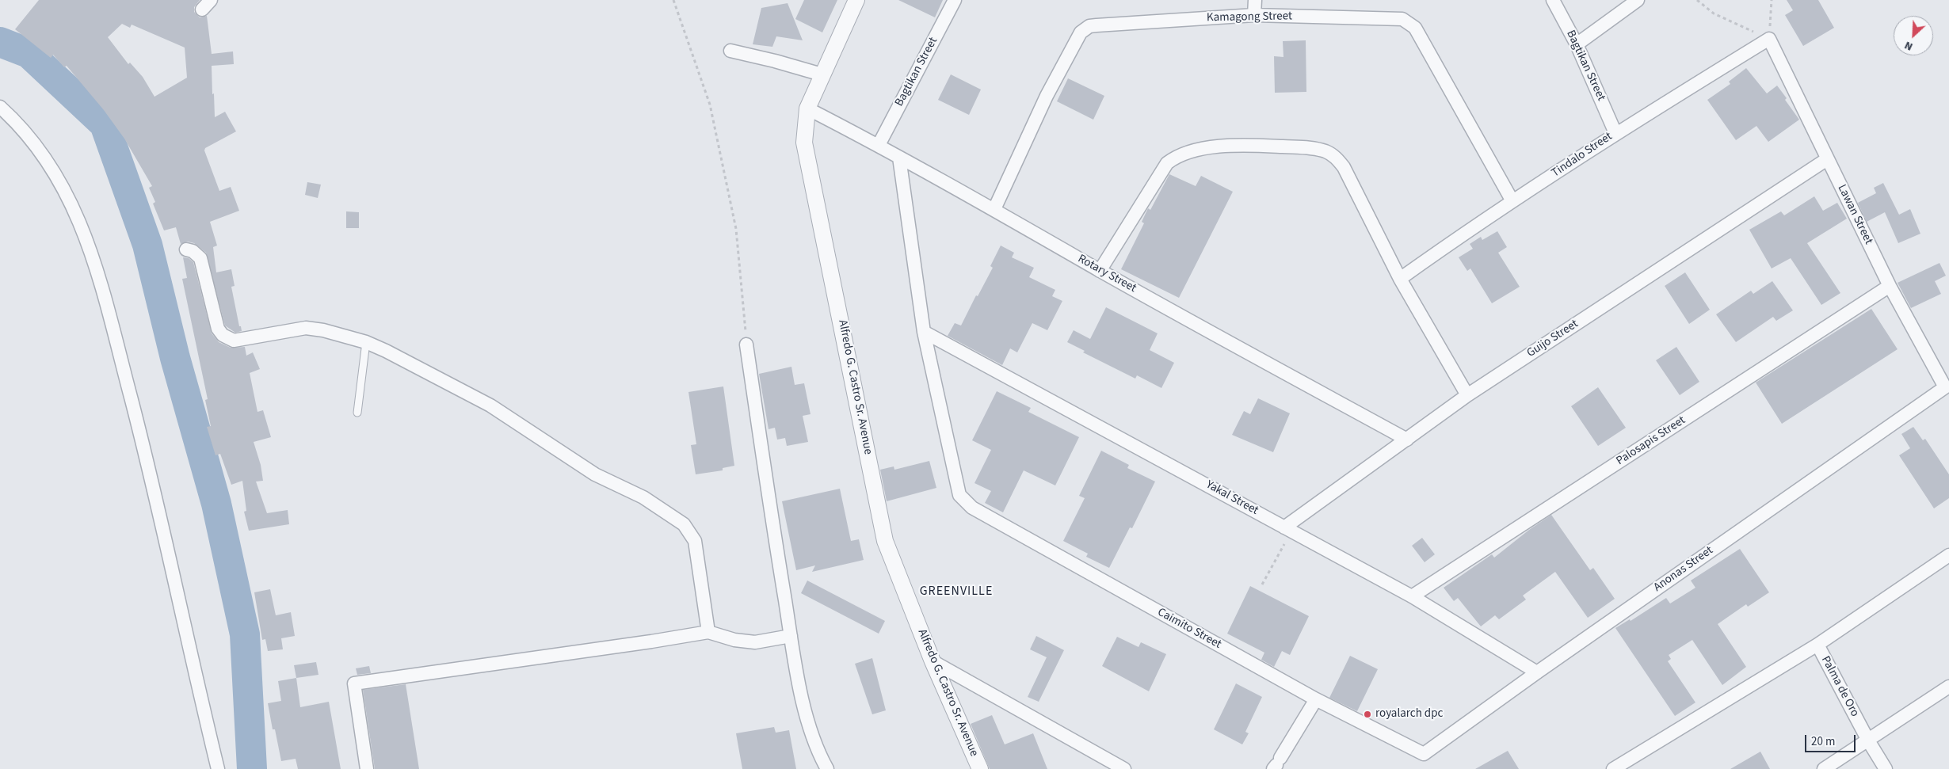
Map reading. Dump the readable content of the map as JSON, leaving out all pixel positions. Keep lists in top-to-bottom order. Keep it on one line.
{"streets":{"street":["Kamagong Street","Bagtikan Street","Tindalo Street","Lawan Street","Rotary Street","Guijo Street","Alfredo G. Castro Sr. Avenue","Palosapis Street","Yakal Street","Anonas Street","Caimito Street","Palma de Oro"]},"crossings":[["Kamagong Street","Tindalo Street"],["Kamagong Street","Rotary Street"],["Bagtikan Street","Tindalo Street"],["Bagtikan Street","Rotary Street"],["Tindalo Street","Lawan Street"],["Lawan Street","Guijo Street"],["Lawan Street","Palosapis Street"],["Lawan Street","Anonas Street"],["Rotary Street","Guijo Street"],["Rotary Street","Alfredo G. Castro Sr. Avenue"],["Guijo Street","Yakal Street"],["Palosapis Street","Yakal Street"],["Yakal Street","Anonas Street"],["Yakal Street","Caimito Street"],["Anonas Street","Caimito Street"]],"districts":["GREENVILLE"],"places":["royalarch dpc"],"scale_bar":"20 m","north":"bottom left"}
